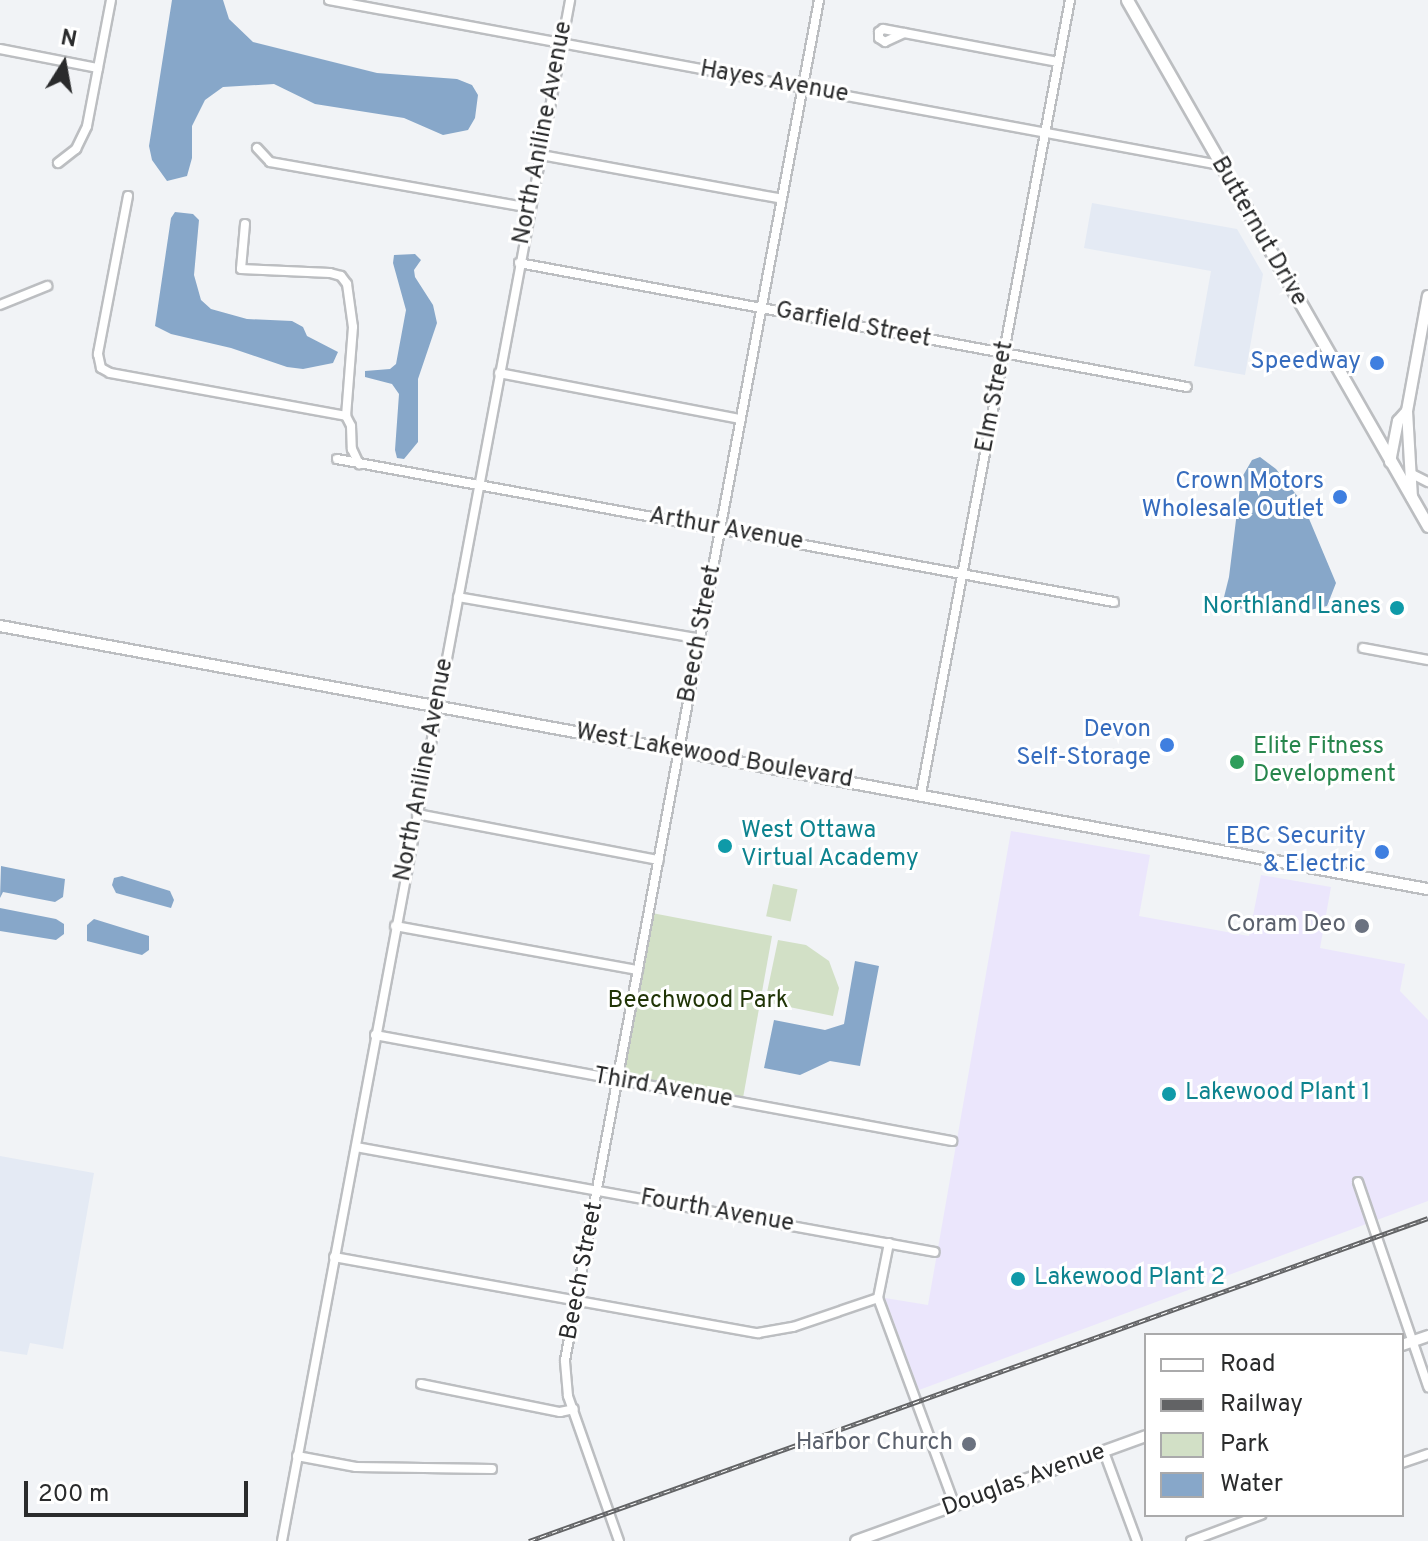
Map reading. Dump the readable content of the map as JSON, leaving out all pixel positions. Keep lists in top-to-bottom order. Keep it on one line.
{"streets":{"main road":["Butternut Drive"],"street":["Hayes Avenue","North Aniline Avenue","Garfield Street","Elm Street","Arthur Avenue","Beech Street","West Lakewood Boulevard","Third Avenue","Fourth Avenue","Douglas Avenue"]},"crossings":[["Hayes Avenue","North Aniline Avenue"],["Hayes Avenue","Butternut Drive"],["Hayes Avenue","Elm Street"],["Hayes Avenue","Beech Street"],["North Aniline Avenue","Garfield Street"],["North Aniline Avenue","Arthur Avenue"],["North Aniline Avenue","West Lakewood Boulevard"],["North Aniline Avenue","Third Avenue"],["North Aniline Avenue","Fourth Avenue"],["Garfield Street","Elm Street"],["Garfield Street","Beech Street"],["Elm Street","Arthur Avenue"],["Elm Street","West Lakewood Boulevard"],["Arthur Avenue","Beech Street"],["Beech Street","West Lakewood Boulevard"],["Beech Street","Third Avenue"],["Beech Street","Fourth Avenue"]],"parks":["Beechwood Park"],"places":["Speedway","Crown Motors Wholesale Outlet","Northland Lanes","Devon Self-Storage","Elite Fitness Development","West Ottawa Virtual Academy","EBC Security & Electric","Coram Deo","Lakewood Plant 1","Lakewood Plant 2","Harbor Church"],"legend":["Road","Railway","Park","Water"],"scale_bar":"200 m","north":"top"}
